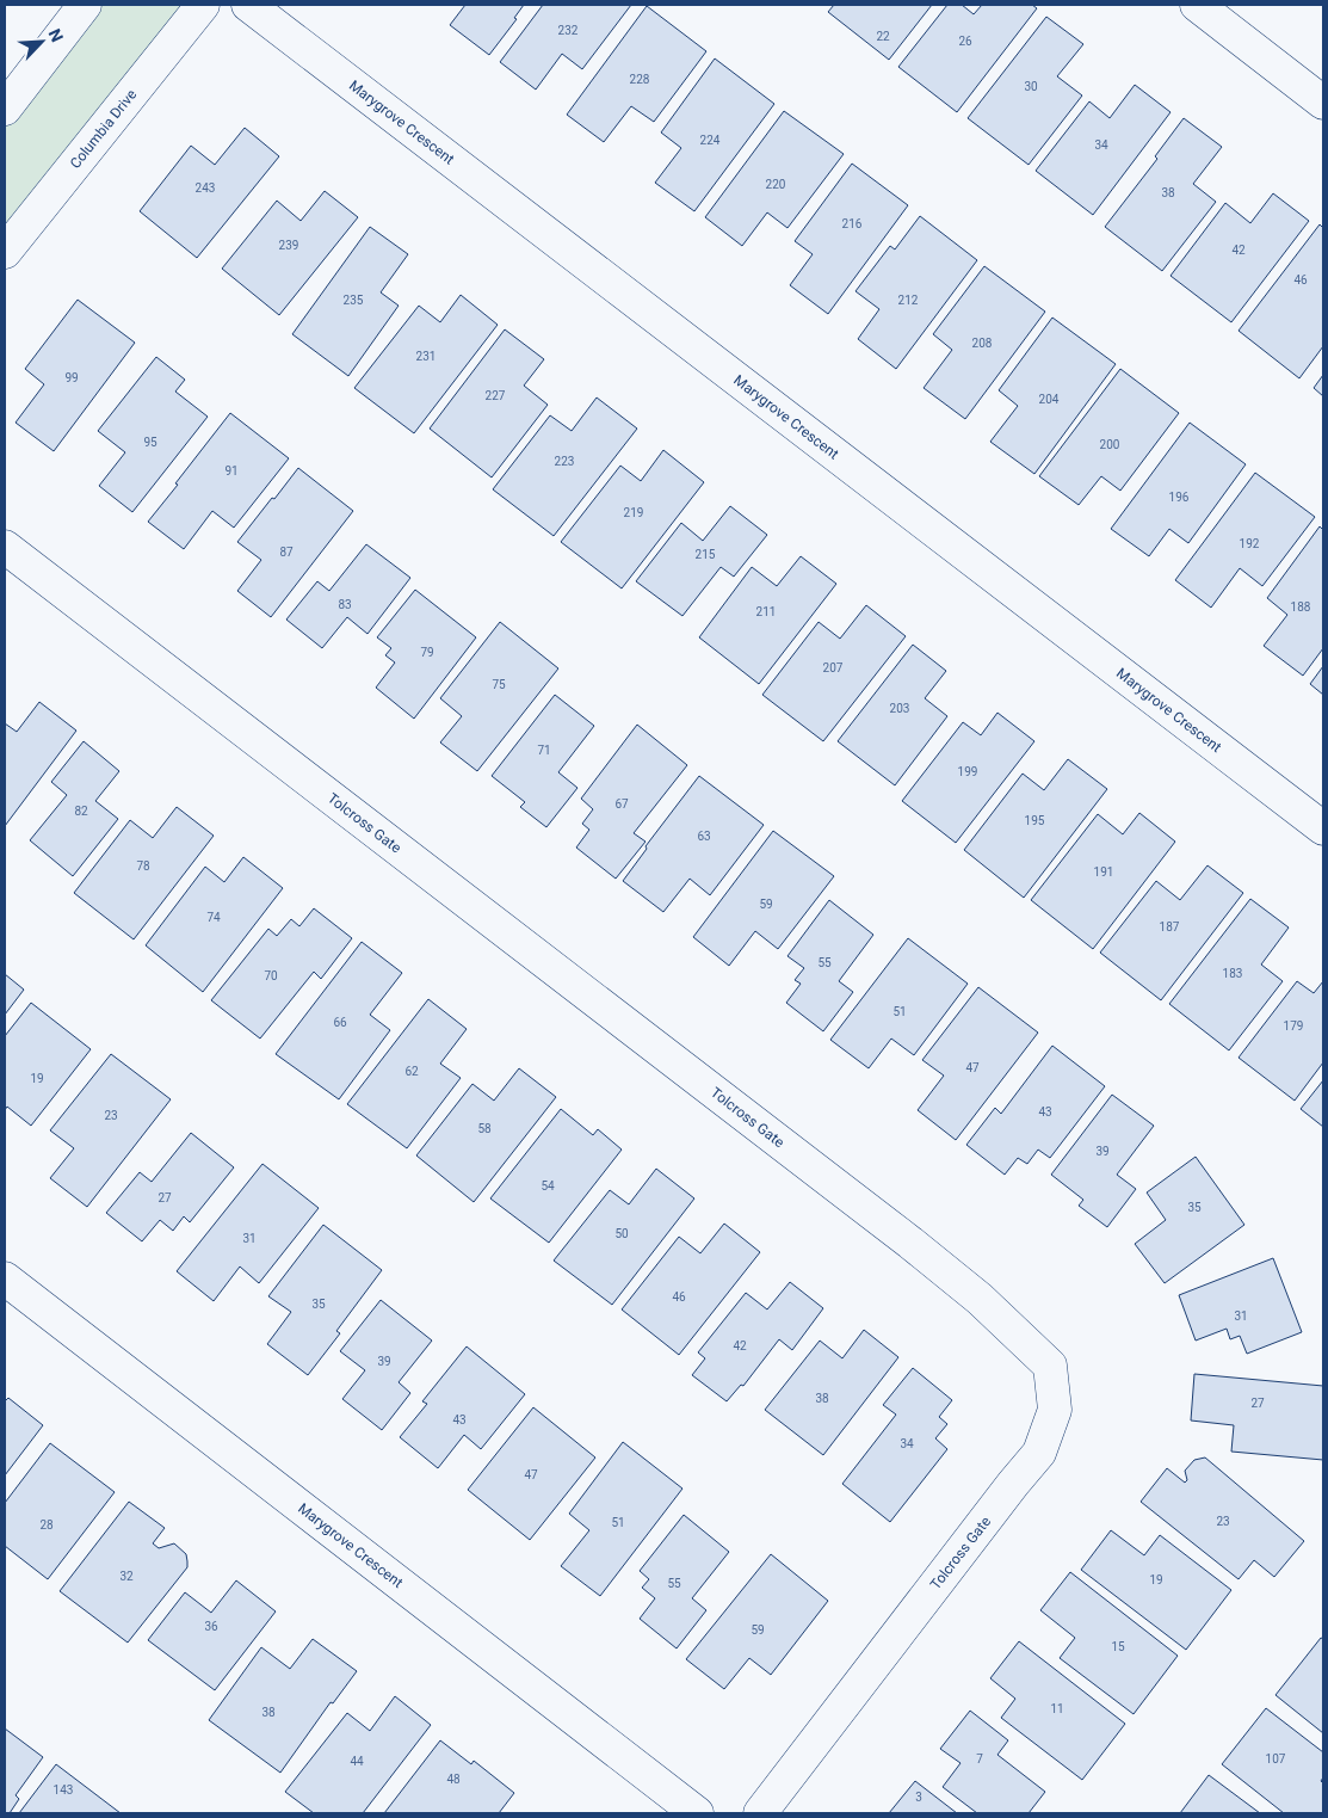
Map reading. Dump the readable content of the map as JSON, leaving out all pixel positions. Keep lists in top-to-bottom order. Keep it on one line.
{"streets":{"street":["Marygrove Crescent","Columbia Drive","Tolcross Gate"]},"house_numbers":["232","22","26","228","30","224","34","220","243","38","216","239","42","46","235","212","208","231","99","227","204","95","200","223","91","196","219","192","87","215","83","188","211","79","207","75","203","71","199","67","82","195","63","78","191","59","74","187","55","183","70","51","66","179","47","62","19","43","23","58","39","54","27","35","50","31","46","35","31","42","39","38","27","43","34","47","23","51","28","32","19","55","36","59","15","11","38","7","107","44","48","143","3"],"north":"top right"}
